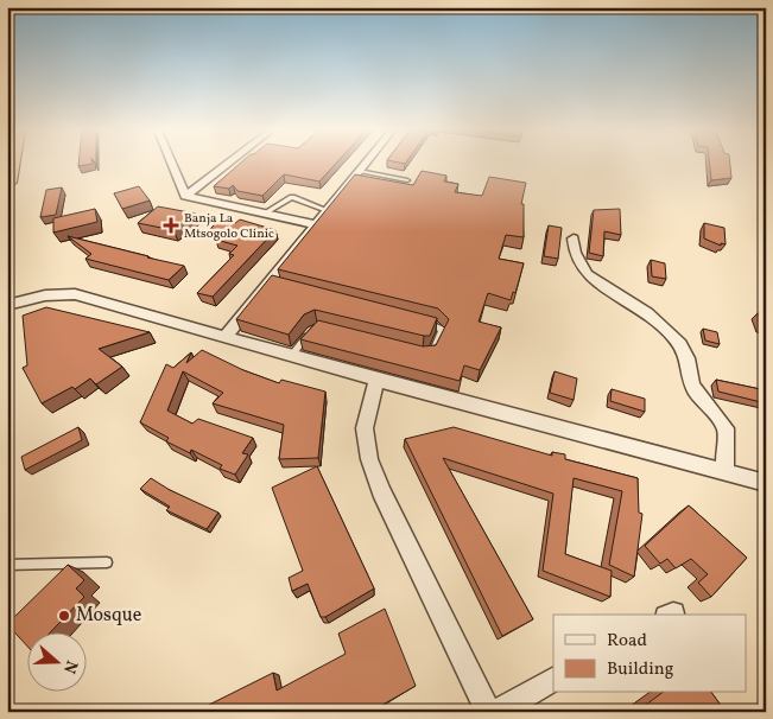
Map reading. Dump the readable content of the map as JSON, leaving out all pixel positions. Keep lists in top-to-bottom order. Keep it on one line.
{"places":{"health":["Banja La Mtsogolo Clinic"],"other":["Mosque"]},"legend":["Road","Building"],"north":"right"}
